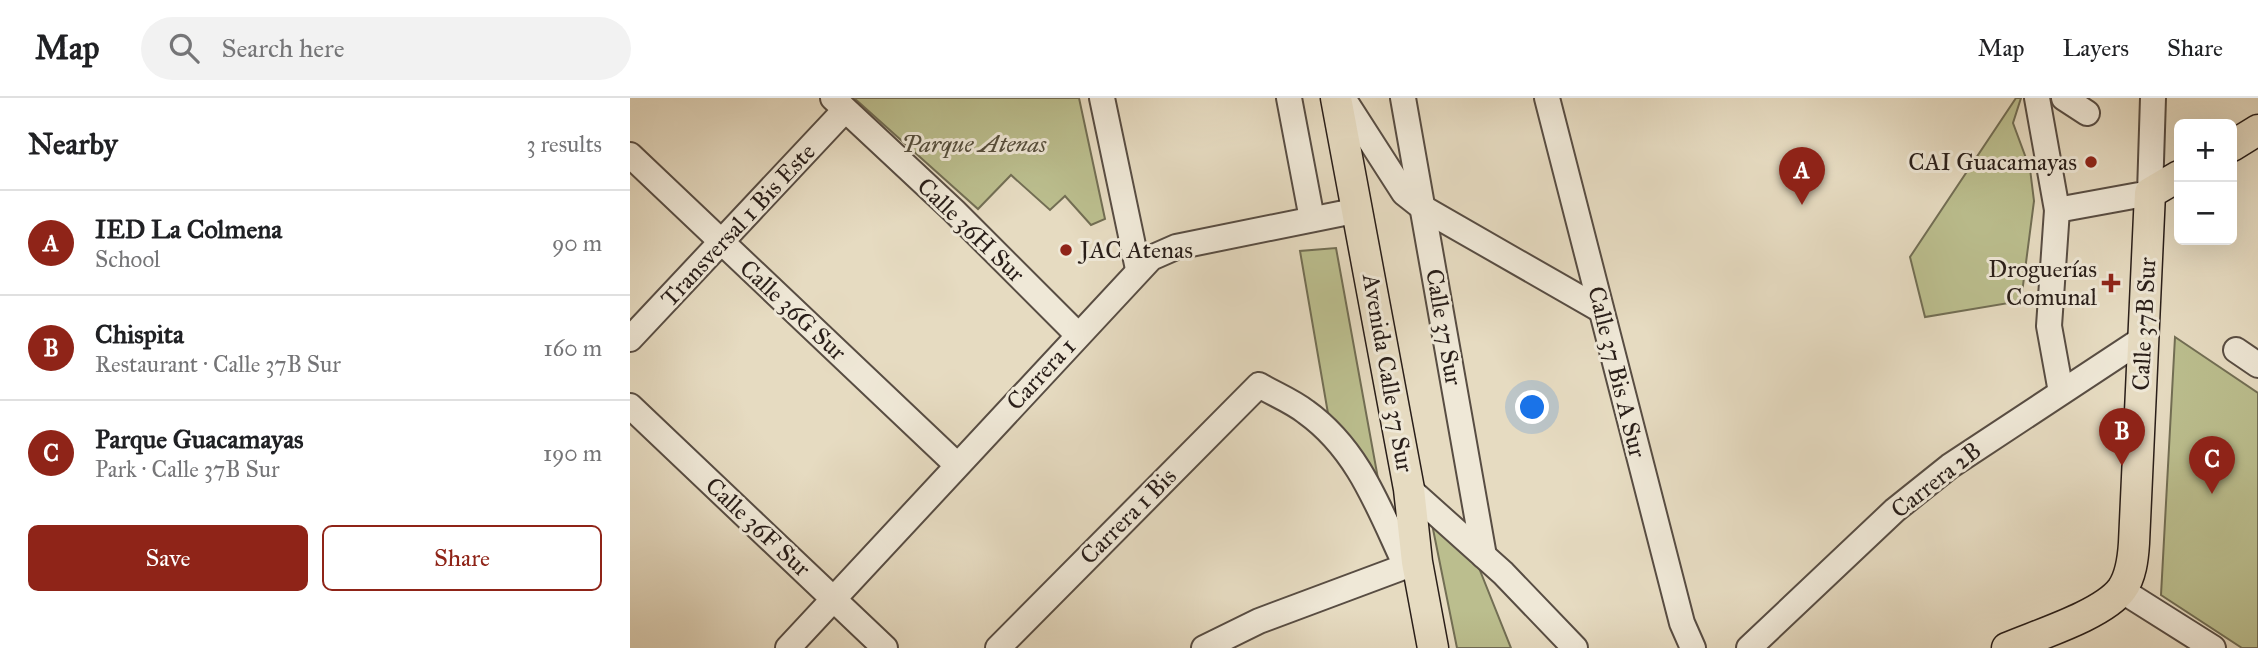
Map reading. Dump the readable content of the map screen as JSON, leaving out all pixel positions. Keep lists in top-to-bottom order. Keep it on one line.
{"streets":{"main road":["Calle 37B Sur","Avenida Calle 37 Sur"],"street":["Transversal 1 Bis Este","Calle 36H Sur","Calle 36G Sur","Calle 37 Sur","Calle 37 Bis A Sur","Carrera 1","Carrera 2B","Carrera 1 Bis","Calle 36F Sur"]},"crossings":[["Transversal 1 Bis Este","Calle 36H Sur"],["Transversal 1 Bis Este","Calle 36G Sur"],["Calle 36H Sur","Carrera 1"],["Calle 36G Sur","Carrera 1"],["Calle 37B Sur","Carrera 2B"],["Avenida Calle 37 Sur","Carrera 1"],["Avenida Calle 37 Sur","Carrera 1 Bis"],["Carrera 1","Calle 36F Sur"]],"parks":["Parque Atenas"],"places":{"other":["CAI Guacamayas","JAC Atenas"],"health":["Droguerías Comunal"]},"page":{"header":"Map","search":"Search here","nav":["Map","Layers","Share"],"heading":["Nearby","3 results"],"map_buttons":["+","−"],"pins":["A","B","C"],"list":[{"mark":"A","name":"IED La Colmena","note":"School","value":"90 m"},{"mark":"B","name":"Chispita","note":"Restaurant · Calle 37B Sur","value":"160 m"},{"mark":"C","name":"Parque Guacamayas","note":"Park · Calle 37B Sur","value":"190 m"}],"buttons":["Save","Share"]}}
